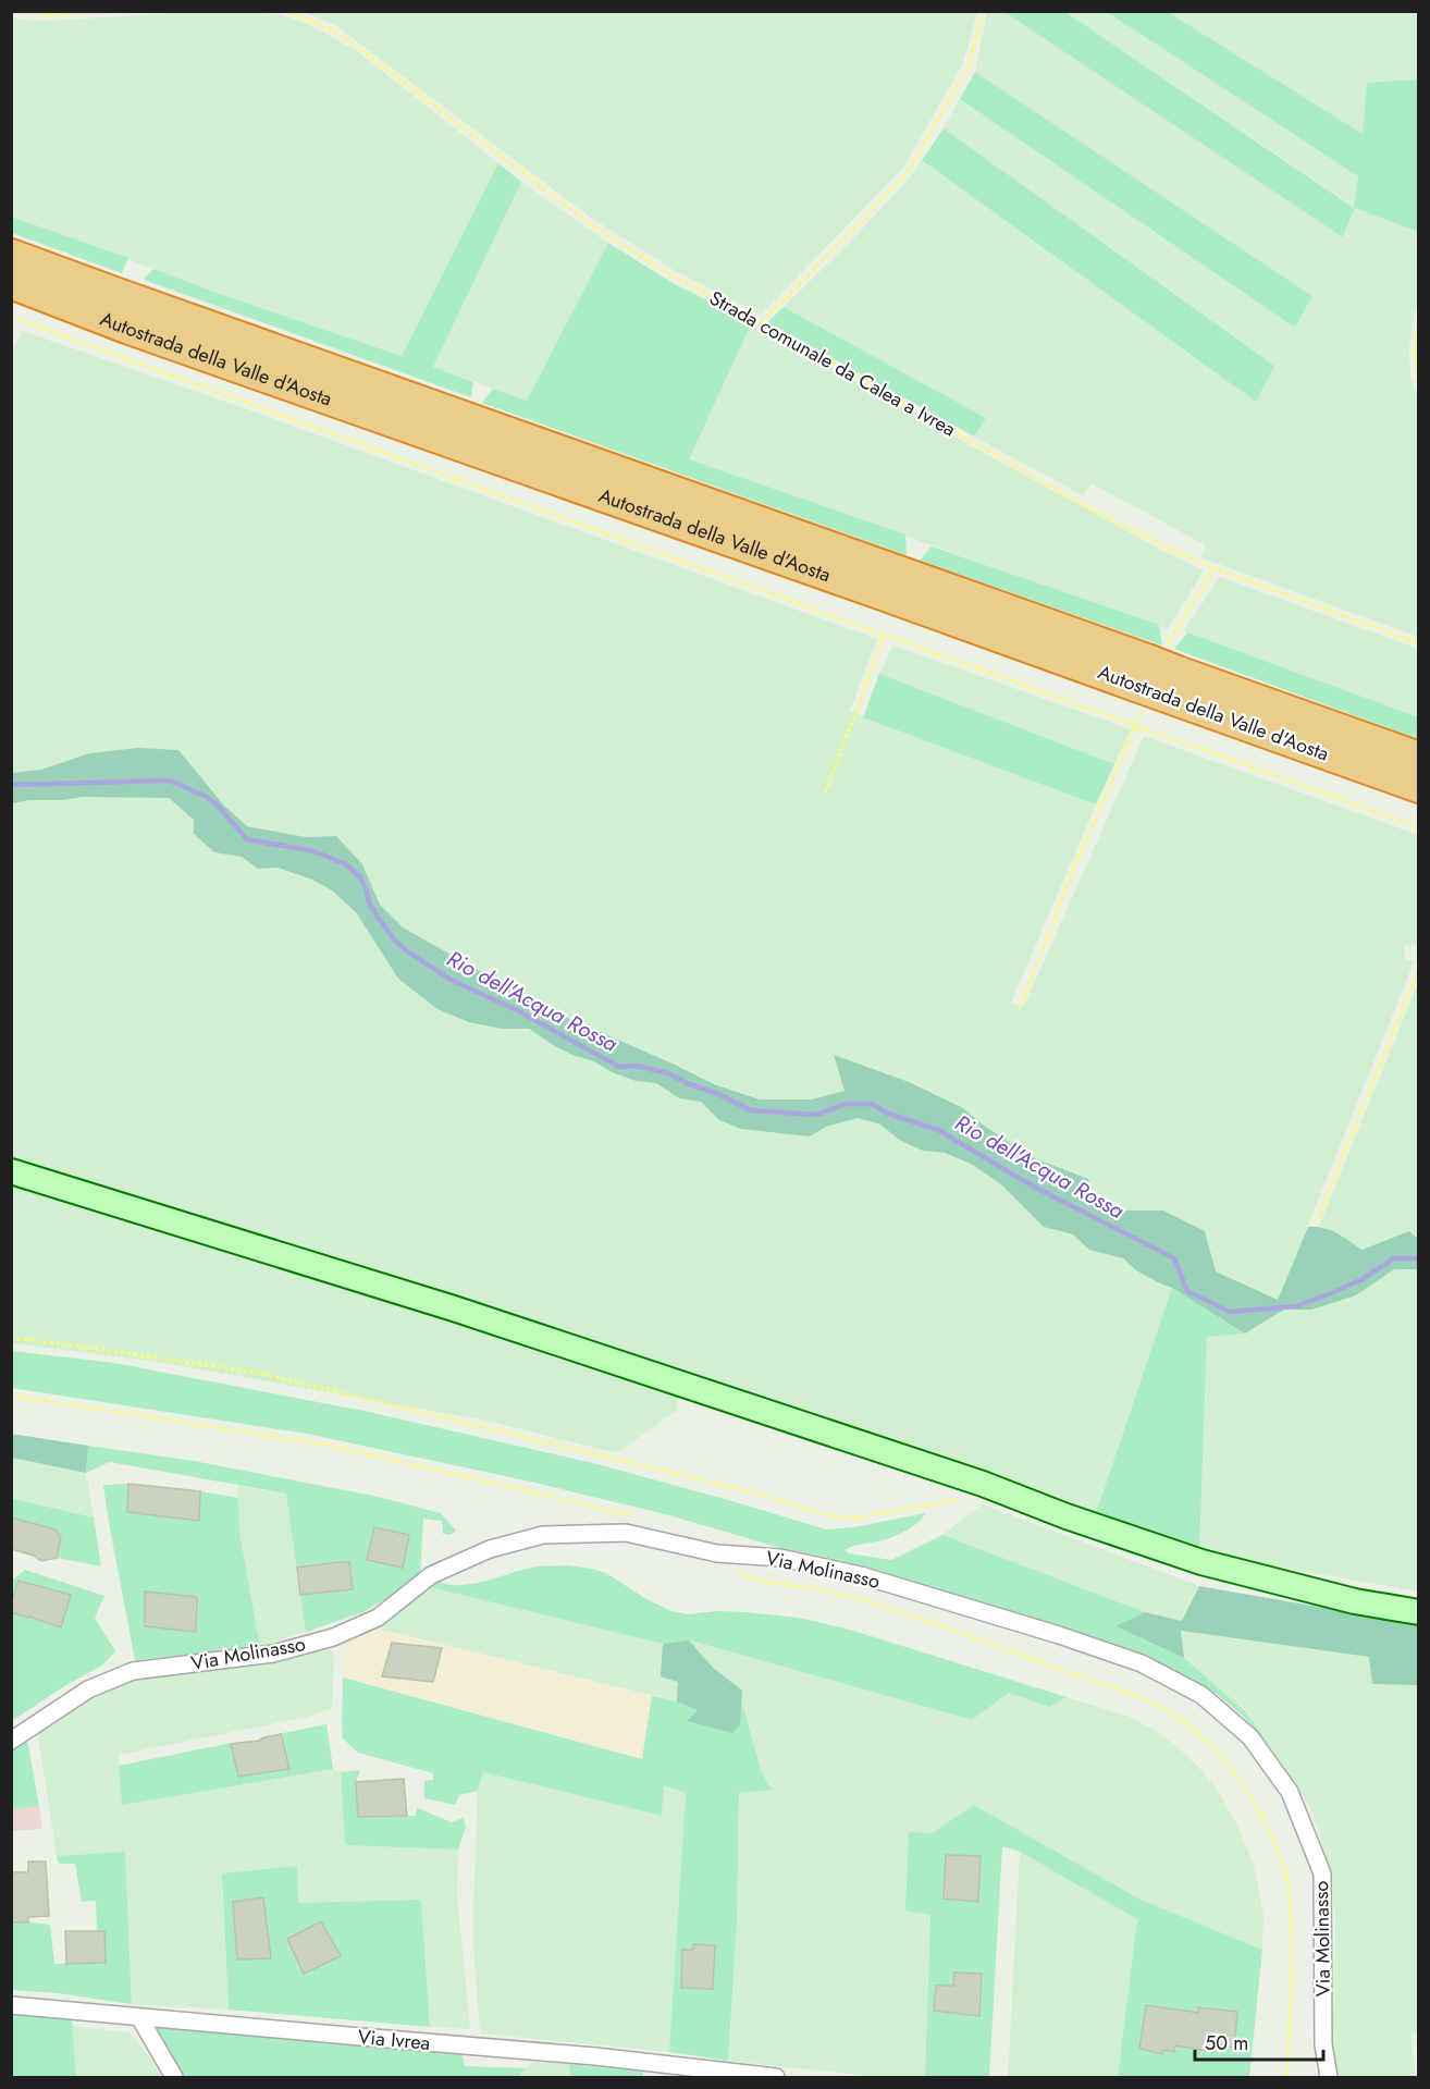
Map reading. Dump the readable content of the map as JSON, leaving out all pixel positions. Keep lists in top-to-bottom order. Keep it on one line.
{"streets":{"highway":["Autostrada della Valle d'Aosta"],"street":["Via Molinasso","Via Ivrea"],"path":["Strada comunale da Calea a Ivrea"]},"water":["Rio dell'Acqua Rossa"],"scale_bar":"50 m"}
